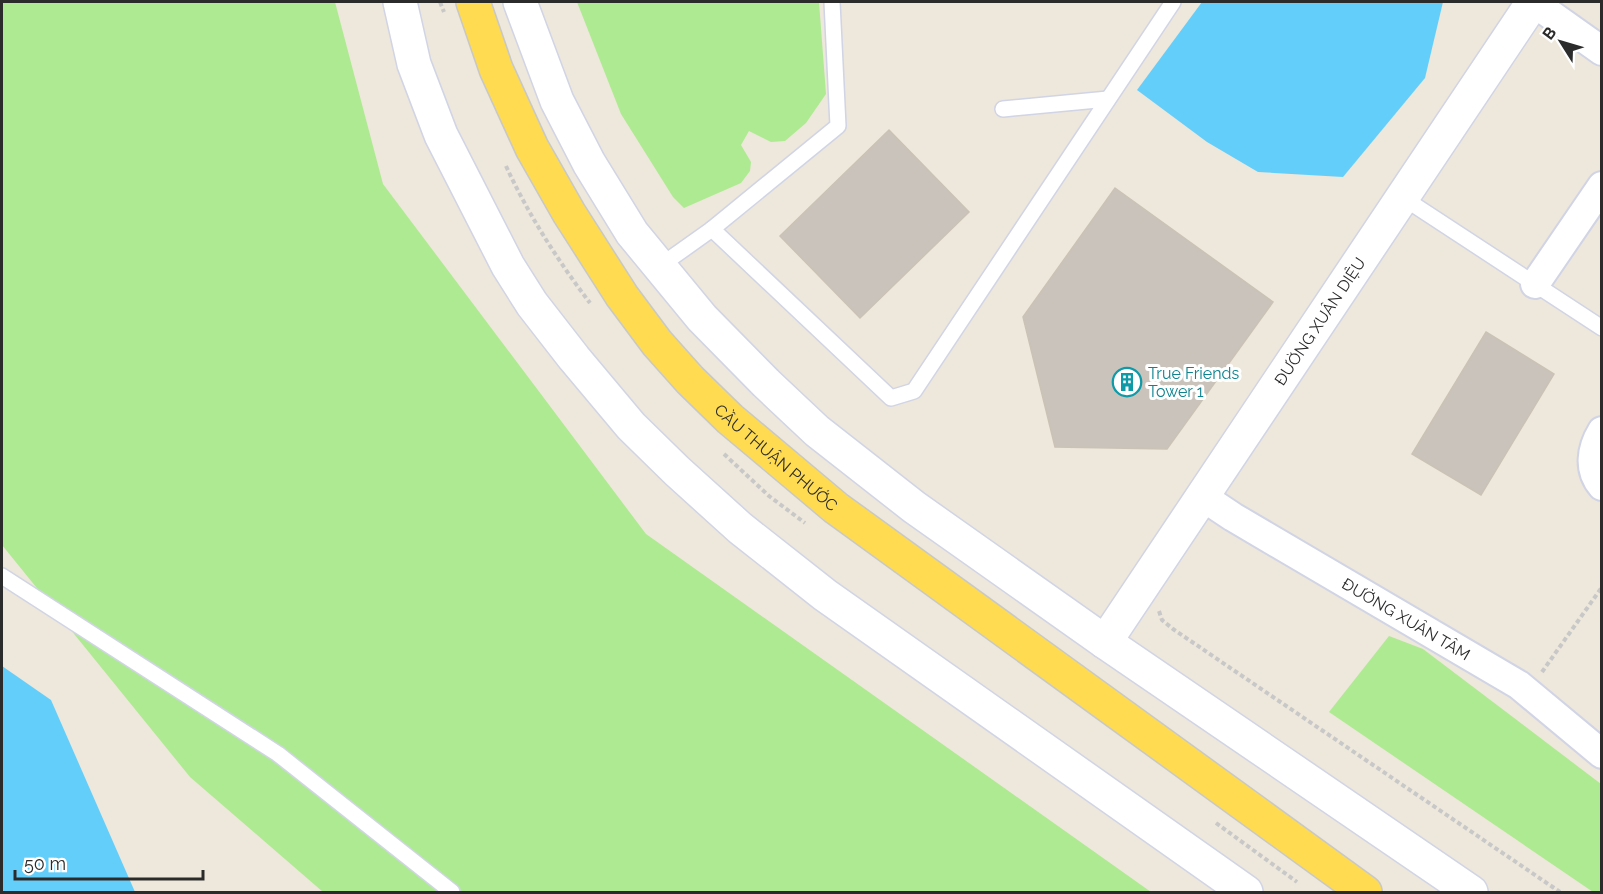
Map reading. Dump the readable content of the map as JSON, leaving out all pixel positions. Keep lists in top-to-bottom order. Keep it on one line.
{"streets":{"main road":["CẦU THUẬN PHƯỚC"],"street":["ĐƯỜNG XUÂN DIỆU","ĐƯỜNG XUÂN TÂM"]},"crossings":[["ĐƯỜNG XUÂN DIỆU","ĐƯỜNG XUÂN TÂM"]],"places":{"building":["True Friends Tower 1"]},"scale_bar":"50 m","north":"top left"}
